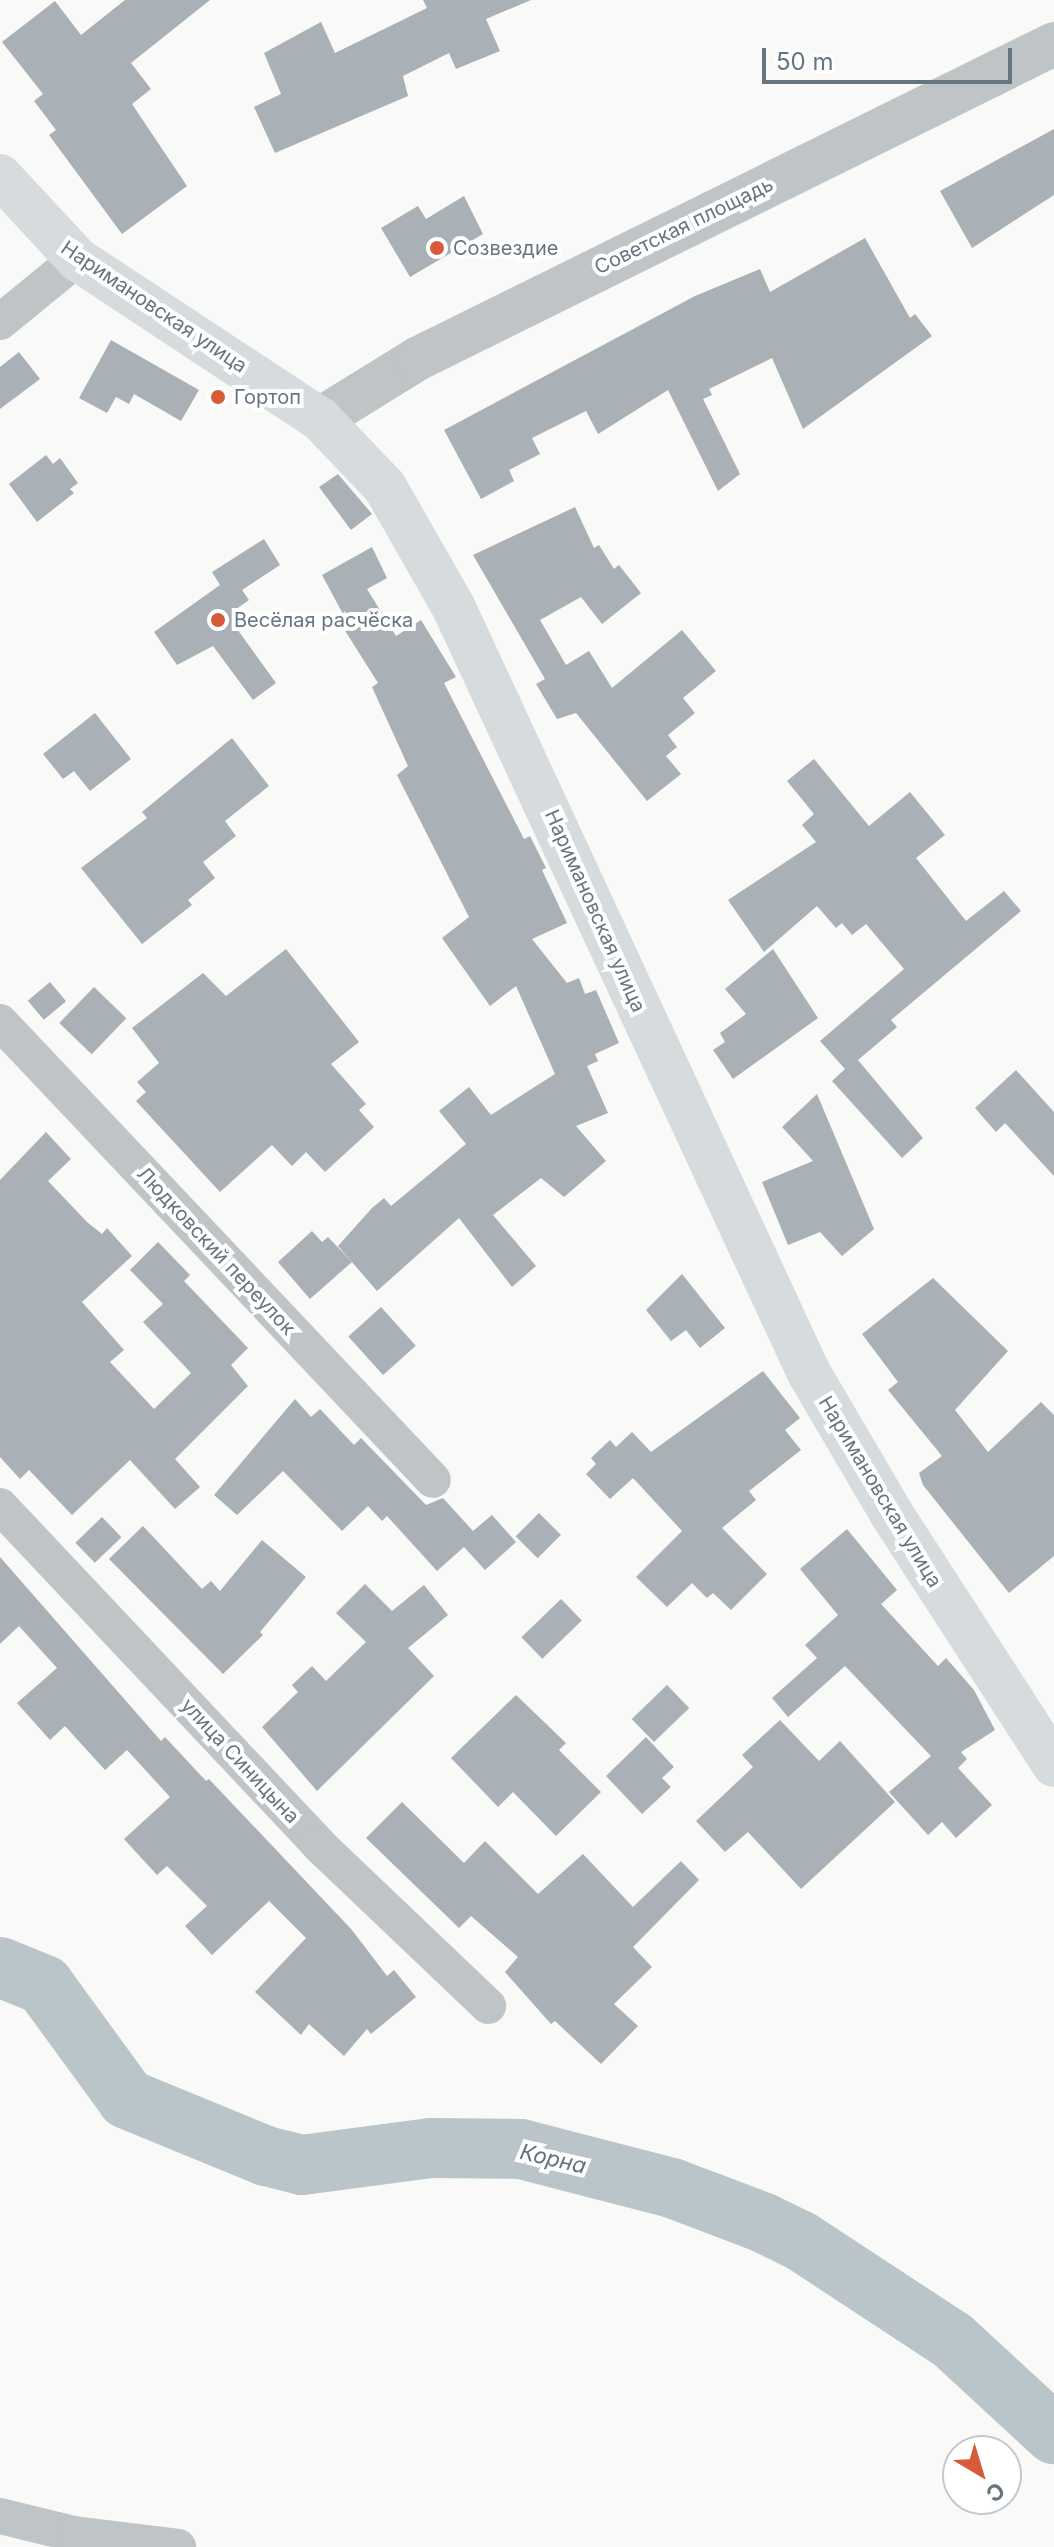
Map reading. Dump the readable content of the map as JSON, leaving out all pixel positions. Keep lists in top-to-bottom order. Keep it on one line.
{"streets":{"main road":["Наримановская улица"],"street":["Советская площадь","Людковский переулок","улица Синицына"]},"crossings":[["Советская площадь","Наримановская улица"]],"water":["Корна"],"places":["Созвездие","Гортоп","Весёлая расчёска"],"scale_bar":"50 m","north":"bottom right"}
